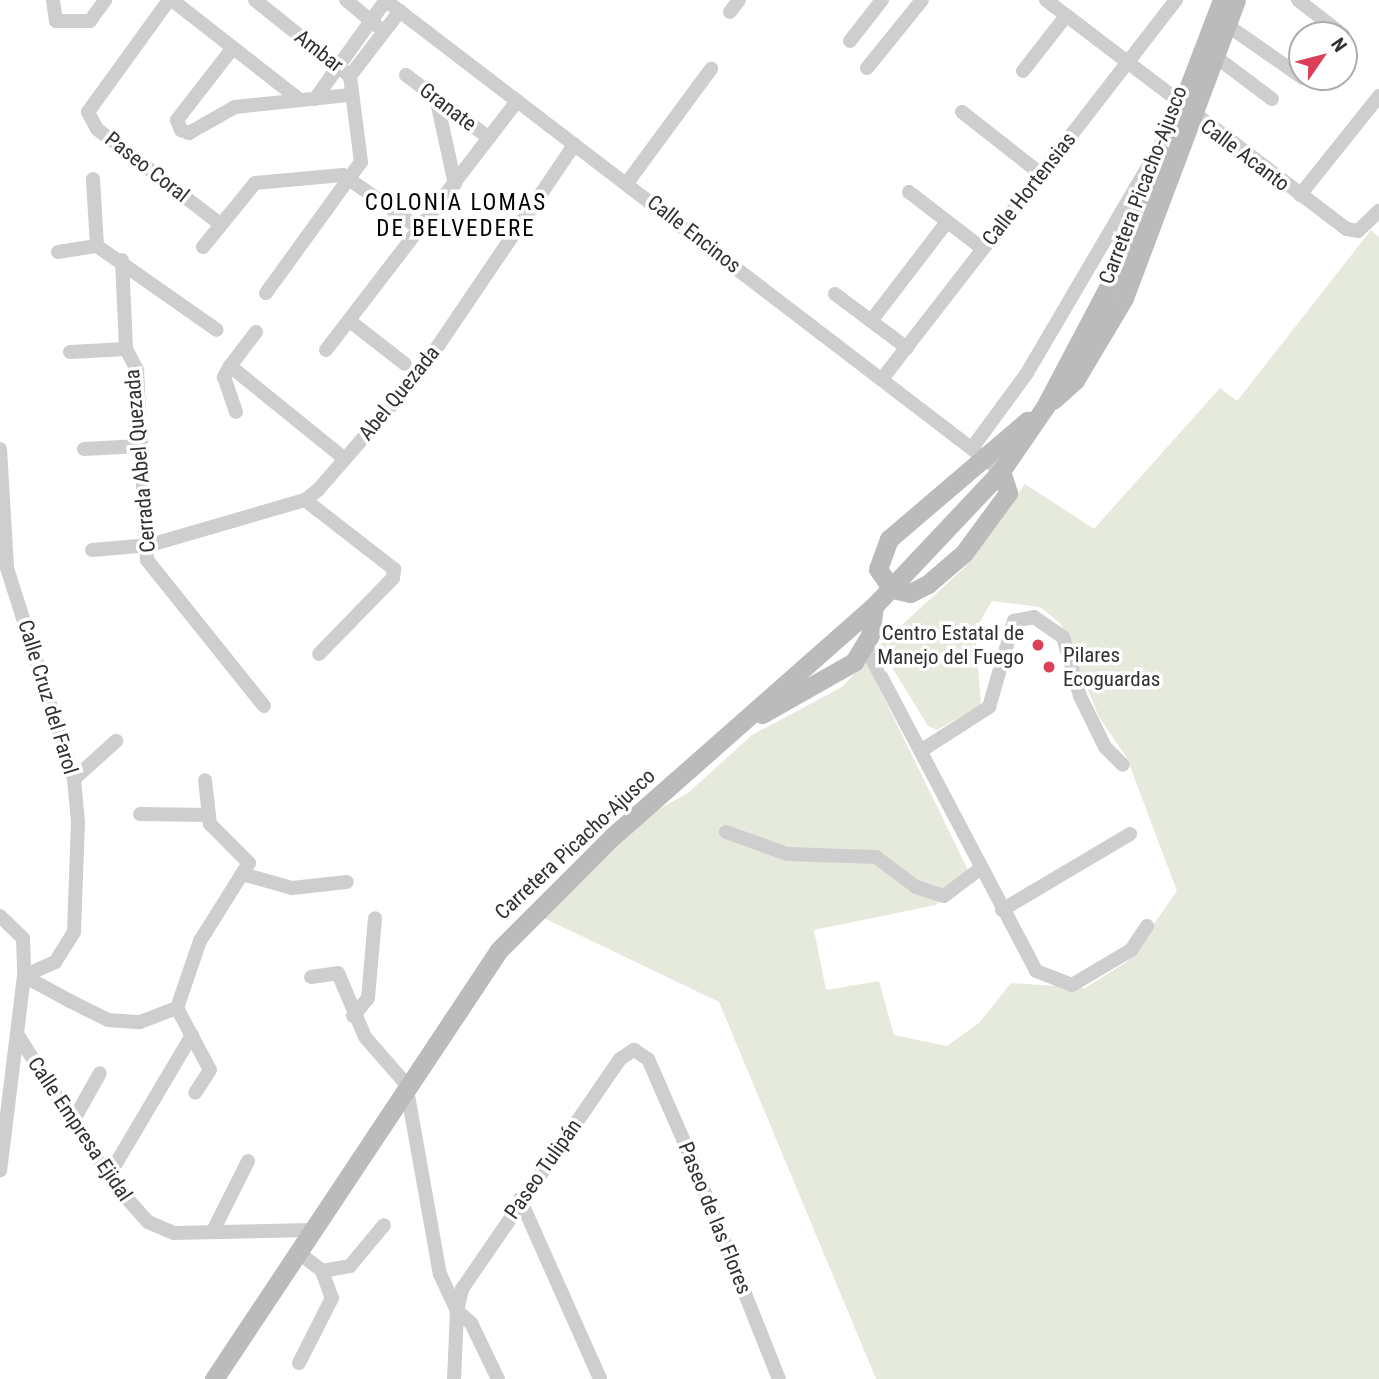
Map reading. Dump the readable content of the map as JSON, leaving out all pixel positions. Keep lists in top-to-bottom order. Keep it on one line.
{"streets":{"main road":["Carretera Picacho-Ajusco"],"street":["Ambar","Granate","Calle Acanto","Paseo Coral","Calle Hortensias","Calle Encinos","Abel Quezada","Cerrada Abel Quezada","Calle Cruz del Farol","Calle Empresa Ejidal","Paseo Tulipán","Paseo de las Flores"]},"crossings":[["Calle Acanto","Carretera Picacho-Ajusco"],["Calle Acanto","Calle Hortensias"],["Carretera Picacho-Ajusco","Calle Encinos"],["Carretera Picacho-Ajusco","Calle Empresa Ejidal"],["Calle Hortensias","Calle Encinos"],["Calle Encinos","Abel Quezada"],["Abel Quezada","Cerrada Abel Quezada"],["Paseo Tulipán","Paseo de las Flores"]],"districts":["COLONIA LOMAS DE BELVEDERE"],"places":["Centro Estatal de Manejo del Fuego","Pilares Ecoguardas"],"north":"top right"}
